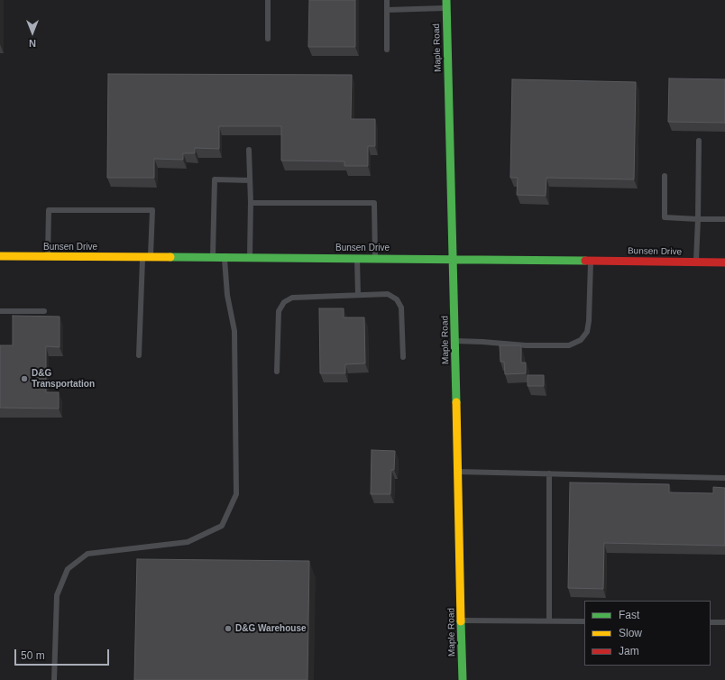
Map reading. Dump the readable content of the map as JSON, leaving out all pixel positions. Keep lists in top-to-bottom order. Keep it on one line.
{"streets":{"street":["Maple Road","Bunsen Drive"]},"crossings":[["Maple Road","Bunsen Drive"]],"places":["D&G Transportation","D&G Warehouse"],"legend":["Fast","Slow","Jam"],"scale_bar":"50 m","north":"bottom"}
